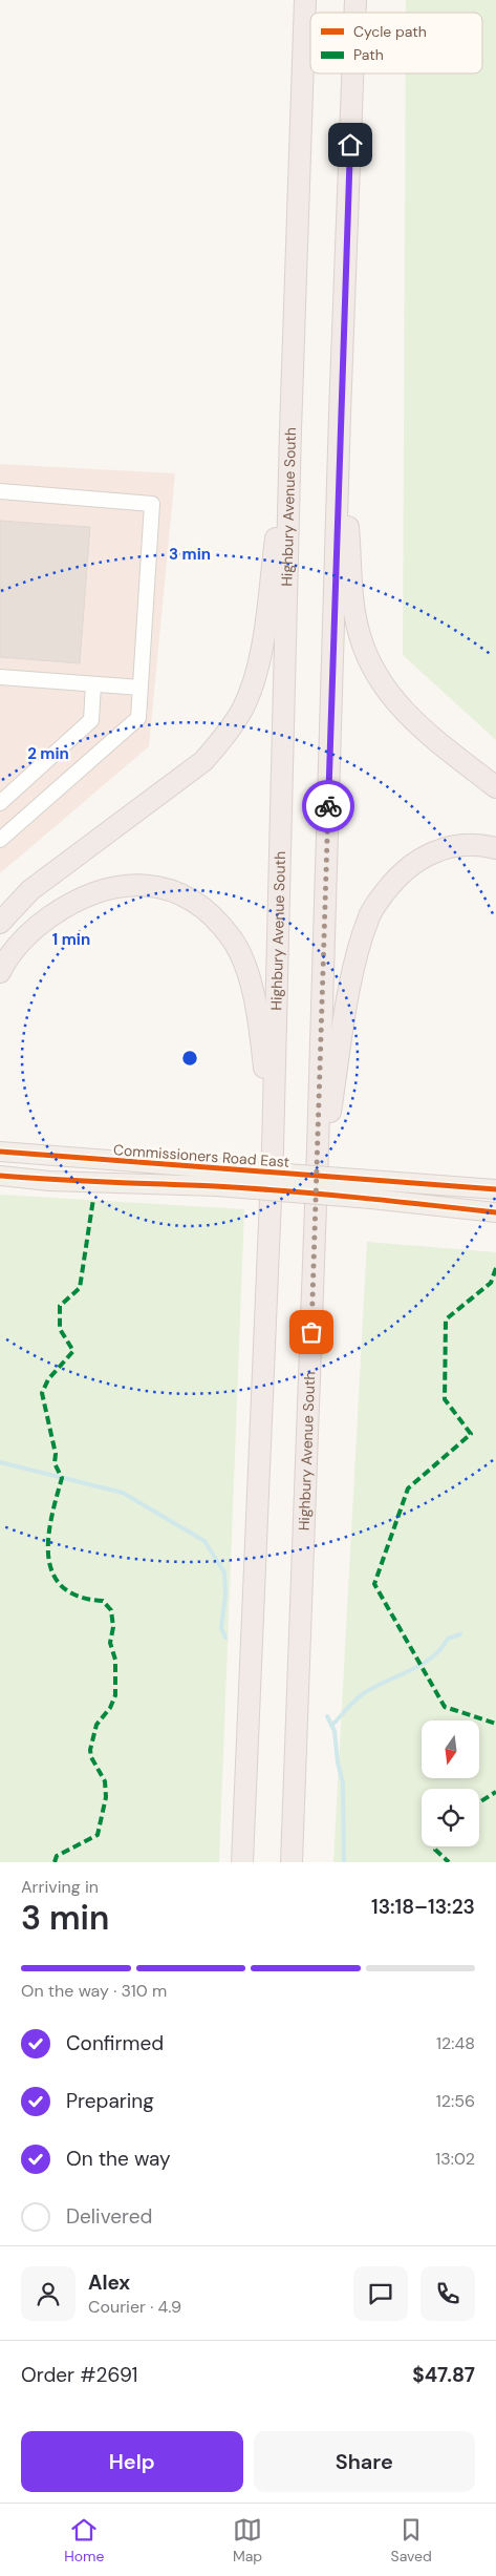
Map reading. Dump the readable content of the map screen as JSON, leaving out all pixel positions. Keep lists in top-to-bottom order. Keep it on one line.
{"streets":{"highway":["Highbury Avenue South"],"main road":["Commissioners Road East"]},"legend":["Cycle path","Path"],"north":"bottom","page":{"heading":["3 min","Arriving in","13:18–13:23"],"panel":["Alex","Courier · 4.9","Order #2691","$47.87"],"bar":"On the way · 310 m","list":[["Confirmed","12:48"],["Preparing","12:56"],["On the way","13:02"],"Delivered"],"buttons":["Help","Share"],"tabs":["Home","Map","Saved"]},"rings":["3 min","2 min","1 min"]}
